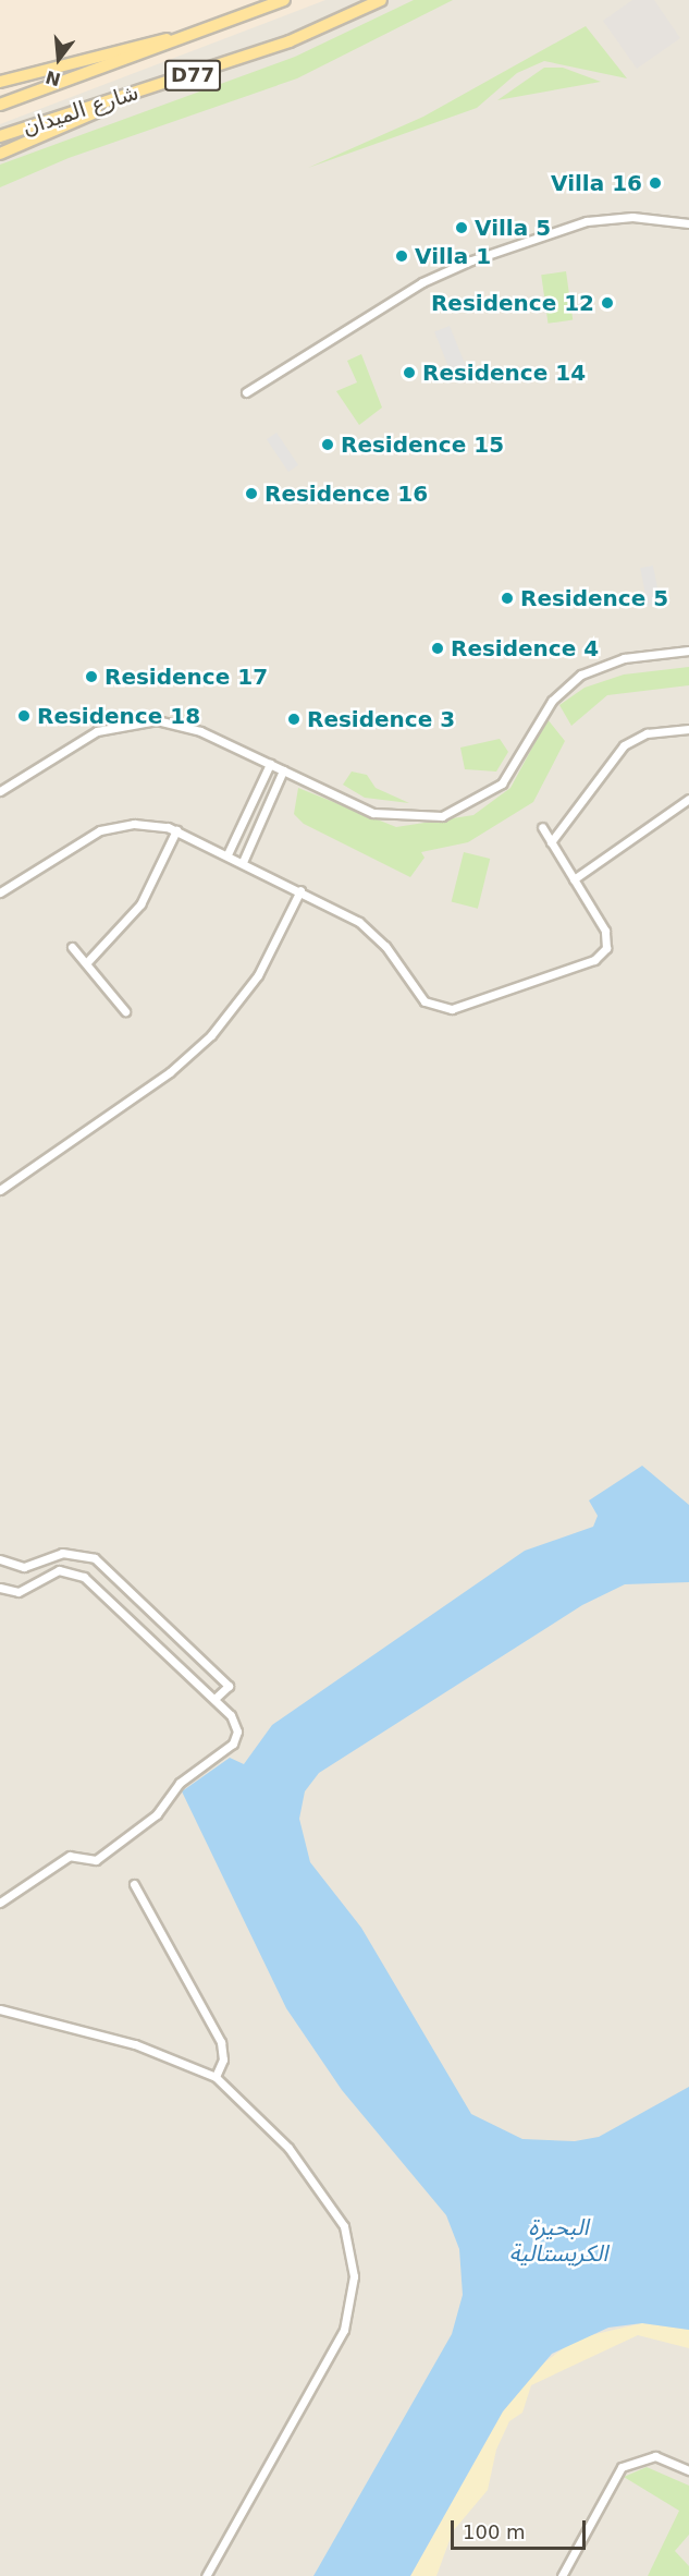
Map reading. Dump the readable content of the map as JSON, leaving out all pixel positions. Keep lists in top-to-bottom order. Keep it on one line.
{"streets":{"main road":["D77","شارع الميدان"]},"water":["البحيرة الكريستالية"],"places":["Villa 16","Villa 5","Villa 1","Residence 12","Residence 14","Residence 15","Residence 16","Residence 5","Residence 4","Residence 17","Residence 18","Residence 3"],"scale_bar":"100 m","north":"bottom"}
